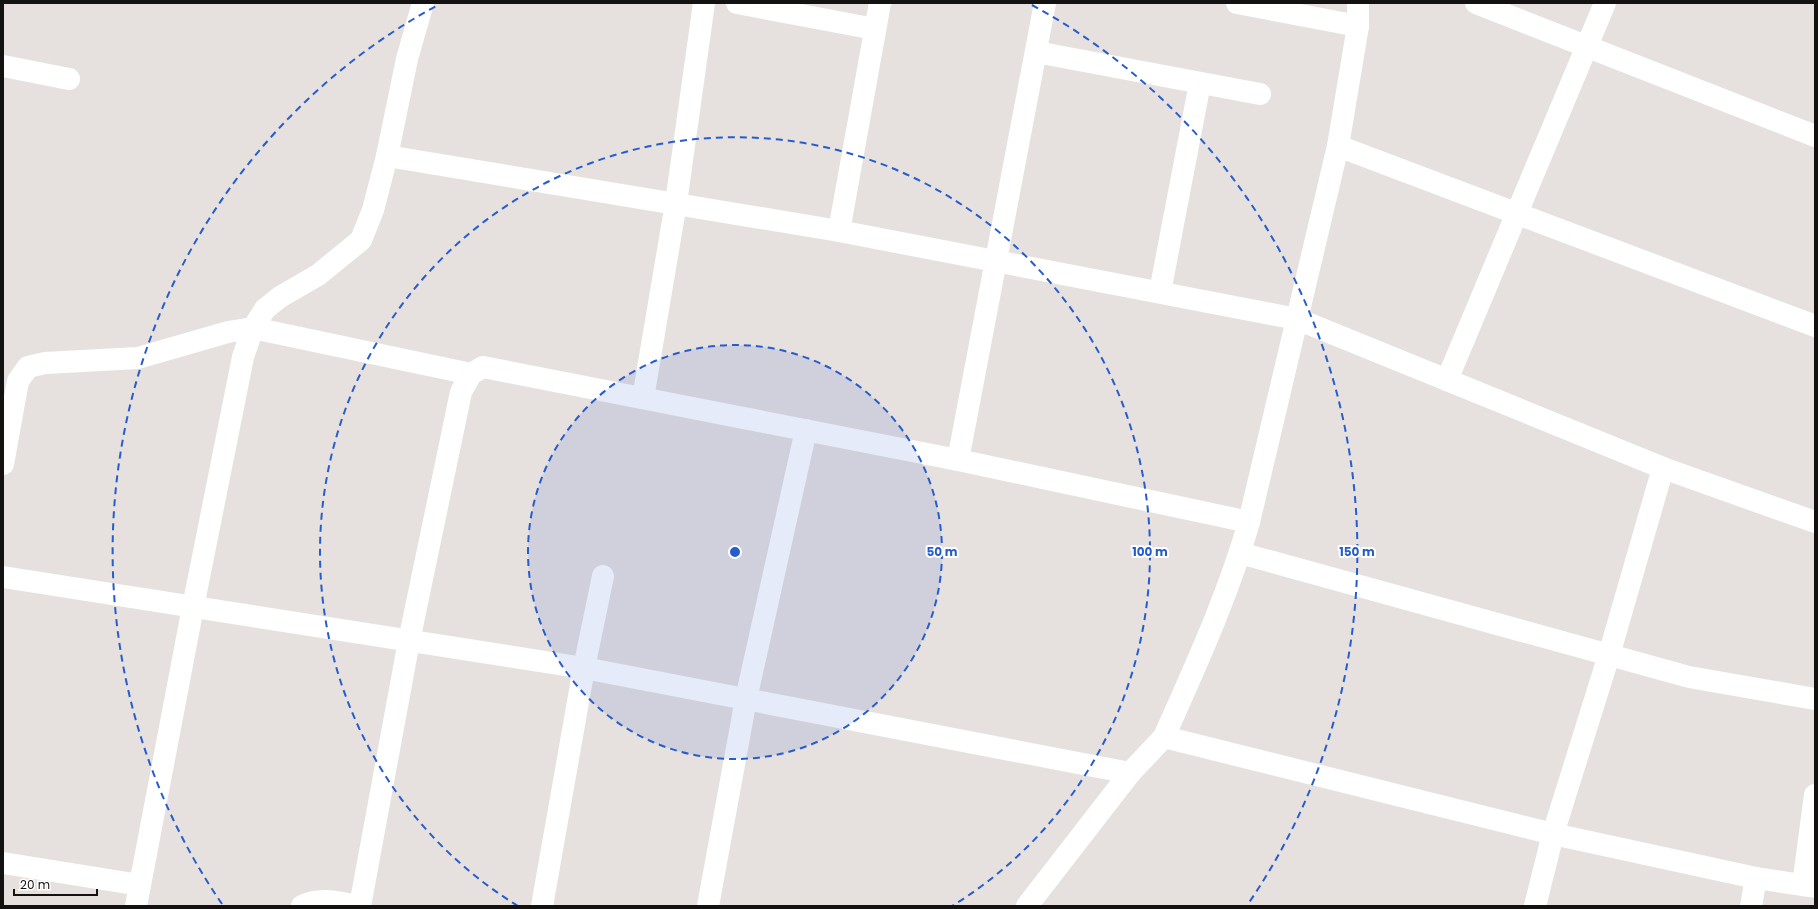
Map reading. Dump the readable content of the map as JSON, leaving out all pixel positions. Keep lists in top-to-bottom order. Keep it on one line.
{"scale_bar":"20 m","rings":["50 m","100 m","150 m"]}
